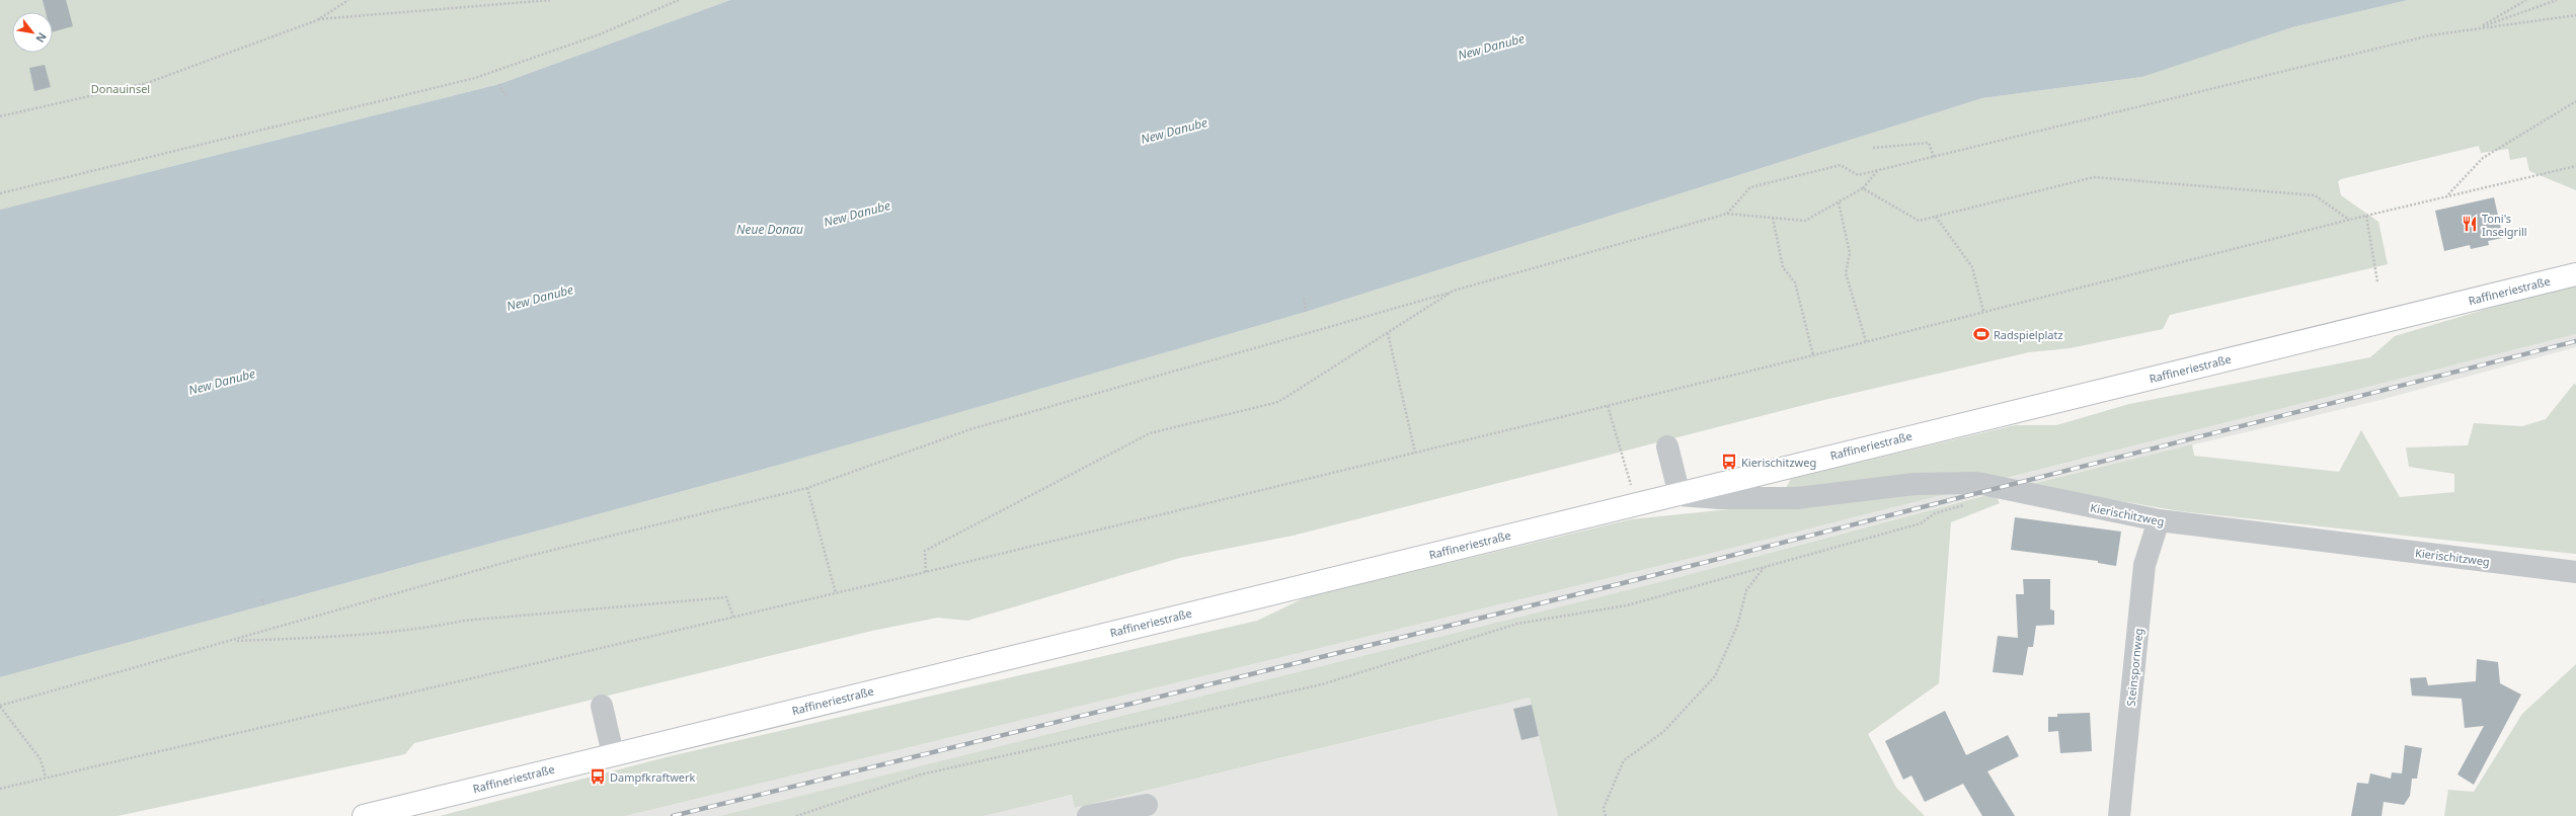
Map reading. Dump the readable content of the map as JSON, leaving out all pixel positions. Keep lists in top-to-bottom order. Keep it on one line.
{"streets":{"main road":["Raffineriestraße"],"street":["Kierischitzweg","Steinspornweg"]},"crossings":[["Raffineriestraße","Kierischitzweg"],["Kierischitzweg","Steinspornweg"]],"water":["New Danube","Neue Donau"],"parks":["Donauinsel"],"places":{"restaurant":["Toni's Inselgrill"],"sports":["Radspielplatz"],"bus stop":["Kierischitzweg","Dampfkraftwerk"]},"north":"bottom right"}
